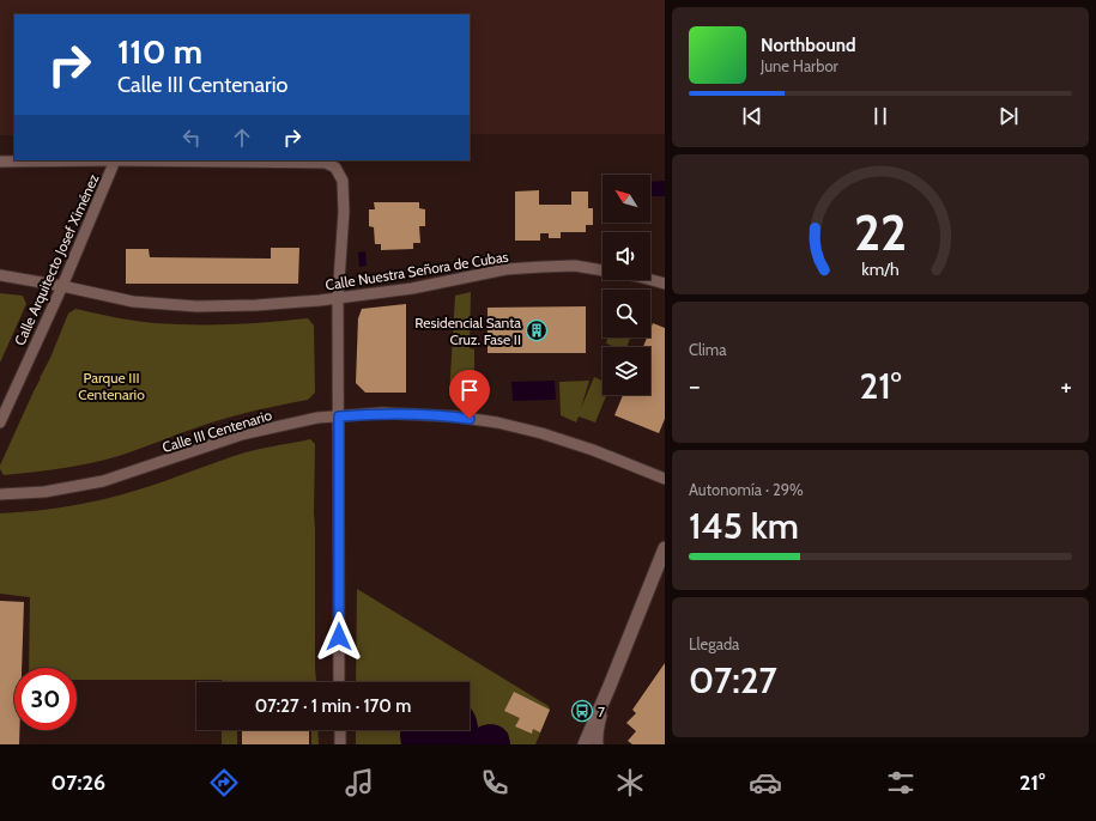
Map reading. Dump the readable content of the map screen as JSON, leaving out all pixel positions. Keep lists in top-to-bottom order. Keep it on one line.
{"streets":{"street":["Calle Arquitecto Josef Ximénez","Calle Nuestra Señora de Cubas","Calle III Centenario"]},"crossings":[["Calle Arquitecto Josef Ximénez","Calle Nuestra Señora de Cubas"]],"parks":["Parque III Centenario"],"places":{"building":["Residencial Santa Cruz. Fase II"],"bus stop":["7"]},"north":"top left","page":{"turn":["110 m","Calle III Centenario"],"song":["Northbound","June Harbor"],"tile":["Clima",["Autonomía · 29%","145 km"],["Llegada","07:27"]],"heat":["−","21°","+"],"limit":"30","trip":"07:27 · 1 min · 170 m","tabs":["07:26","21°"],"gauge":["22","km/h"]}}
